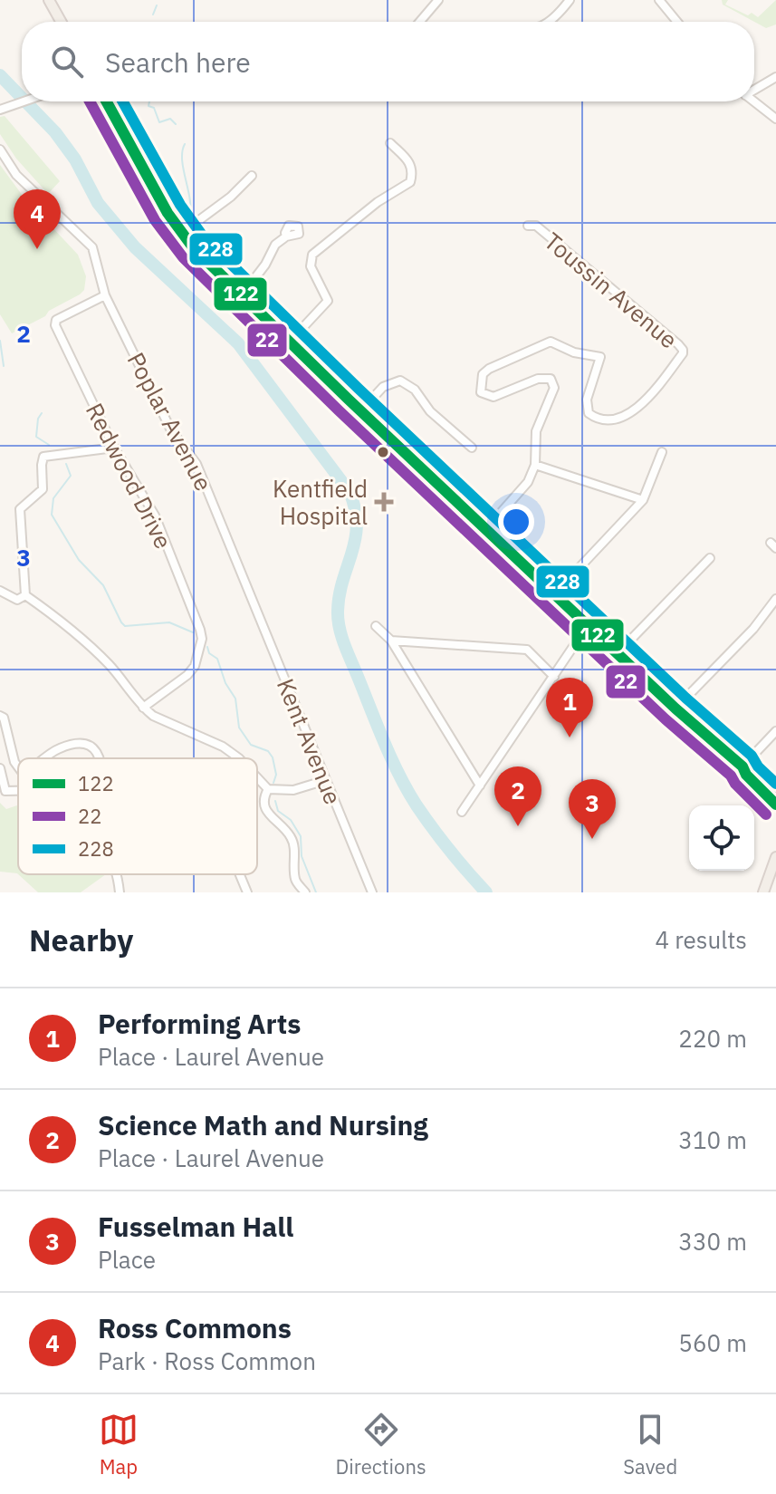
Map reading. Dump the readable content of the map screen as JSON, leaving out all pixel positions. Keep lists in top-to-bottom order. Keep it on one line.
{"streets":{"street":["Toussin Avenue","Poplar Avenue","Redwood Drive","Kent Avenue"]},"crossings":[["Poplar Avenue","Redwood Drive"],["Poplar Avenue","Kent Avenue"]],"places":{"health":["Kentfield Hospital"]},"lines":["transit line 122","transit line 22","transit line 228"],"legend":["122","22","228"],"page":{"search":"Search here","pins":["4","1","2","3"],"heading":["Nearby","4 results"],"list":[{"mark":"1","name":"Performing Arts","note":"Place · Laurel Avenue","value":"220 m"},{"mark":"2","name":"Science Math and Nursing","note":"Place · Laurel Avenue","value":"310 m"},{"mark":"3","name":"Fusselman Hall","note":"Place","value":"330 m"},{"mark":"4","name":"Ross Commons","note":"Park · Ross Common","value":"560 m"}],"nav":["Map","Directions","Saved"]},"grid":{"rows":["2","3"]}}
